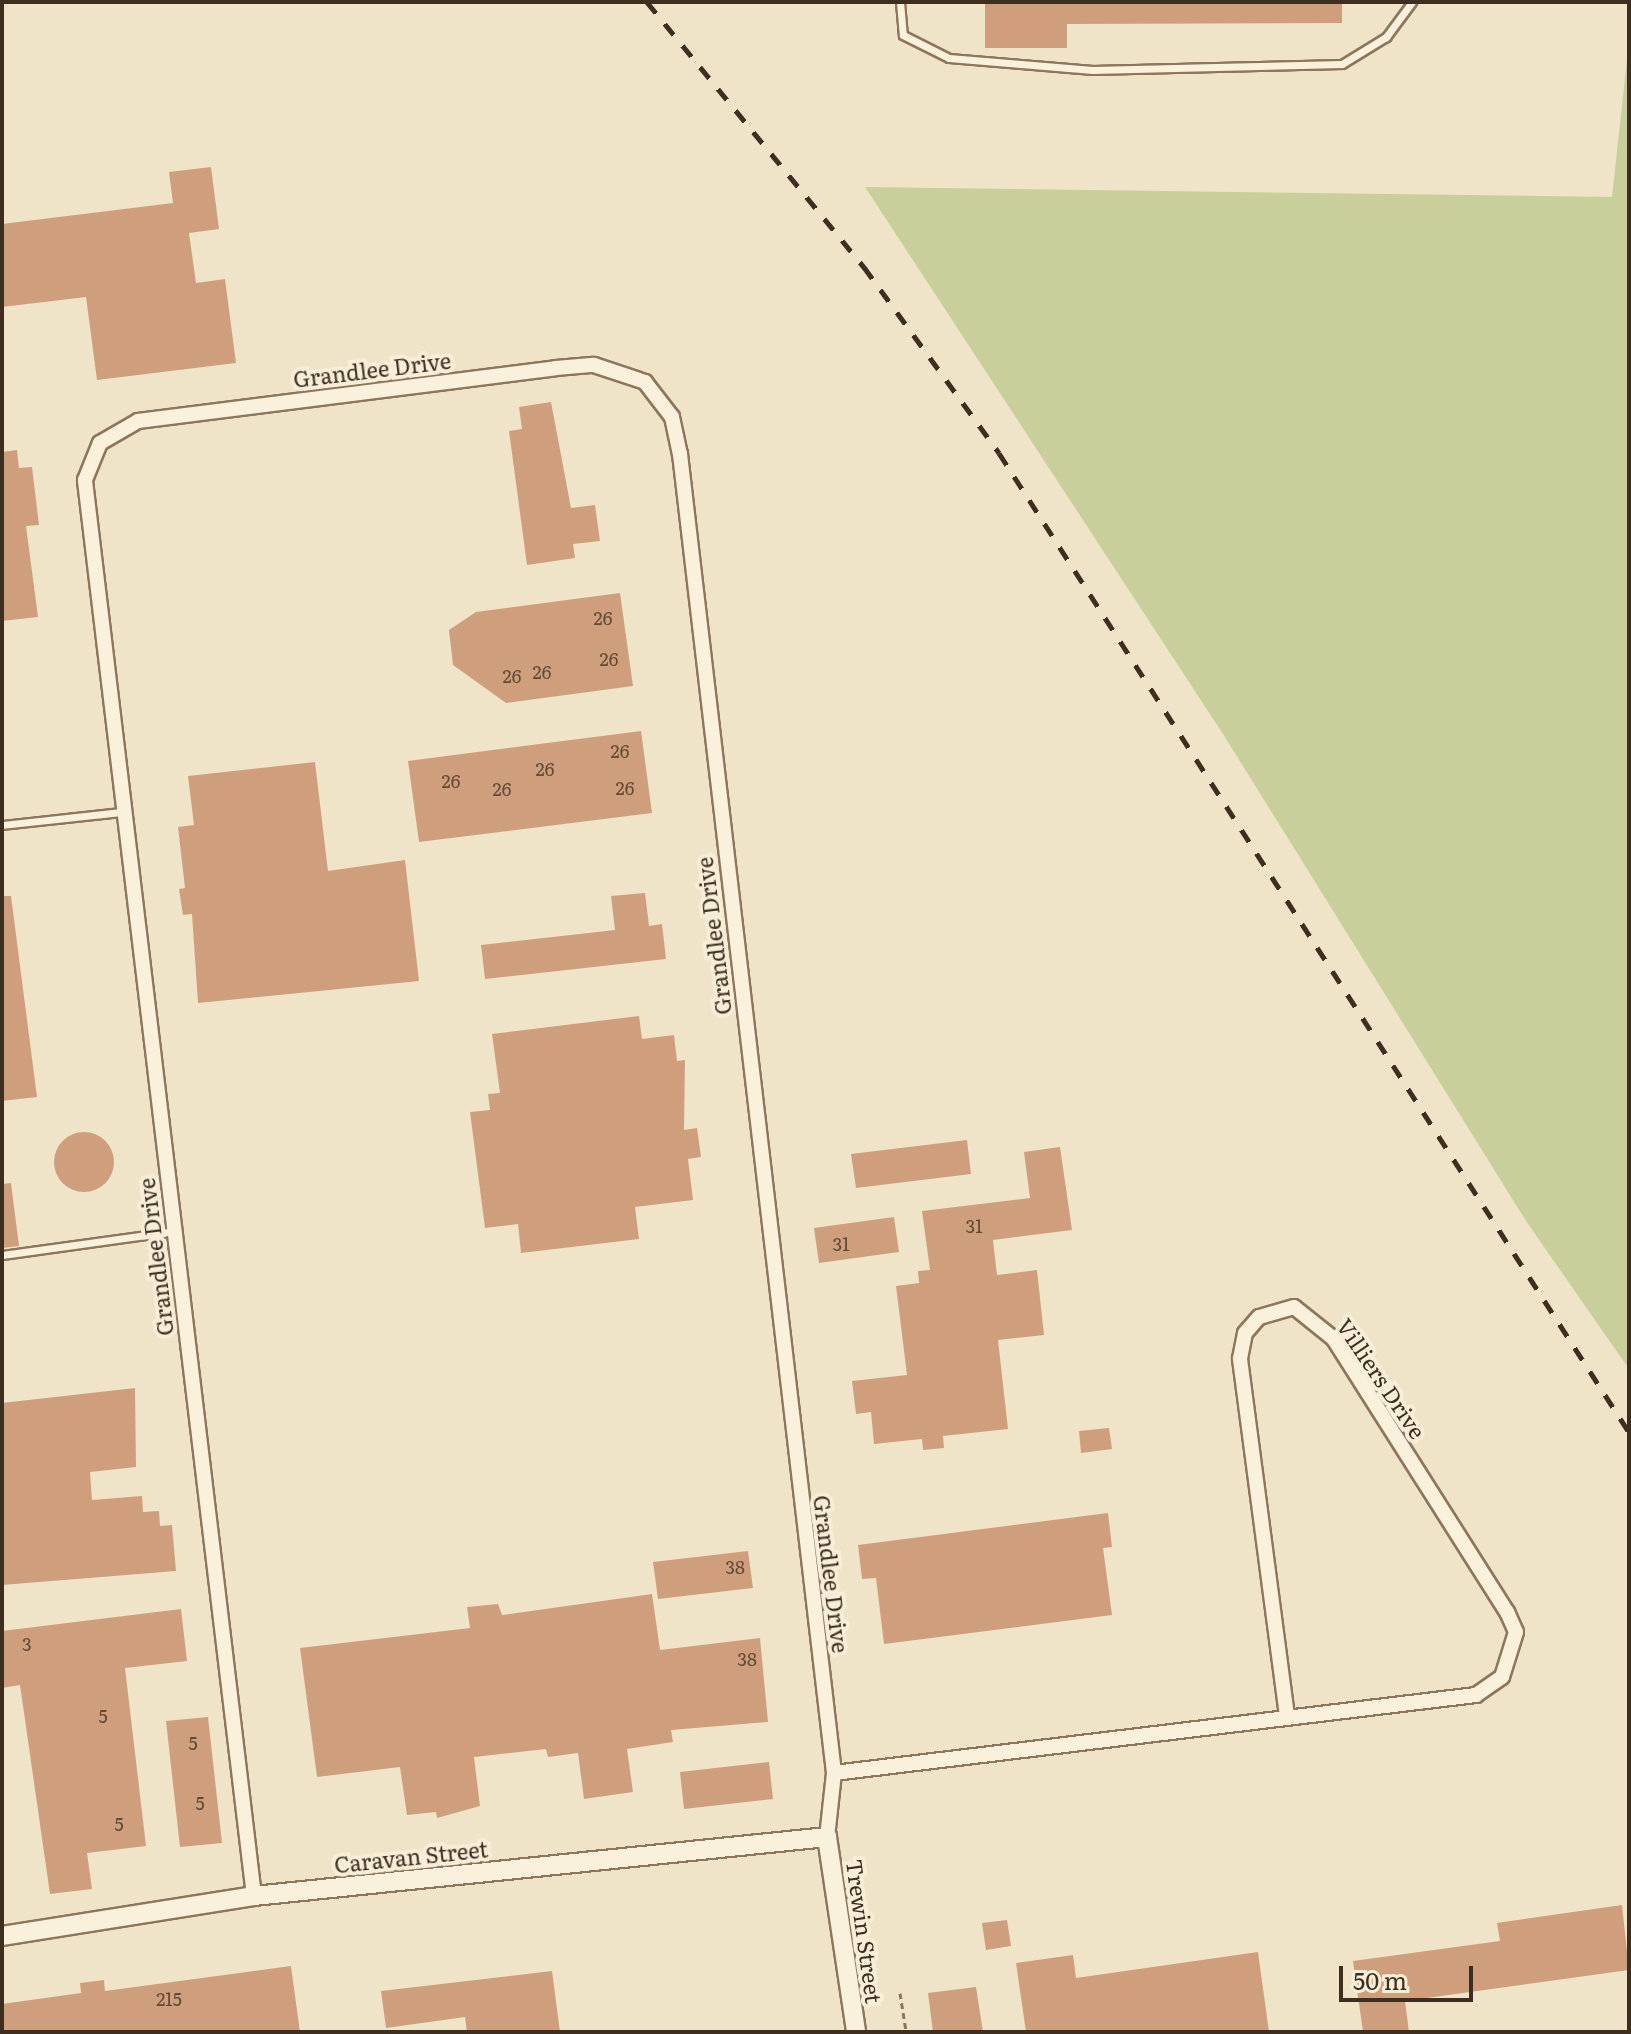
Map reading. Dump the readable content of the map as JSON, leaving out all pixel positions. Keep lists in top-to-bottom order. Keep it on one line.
{"streets":{"street":["Grandlee Drive","Villiers Drive","Caravan Street","Trewin Street"]},"crossings":[["Grandlee Drive","Villiers Drive"],["Grandlee Drive","Caravan Street"],["Grandlee Drive","Trewin Street"],["Caravan Street","Trewin Street"]],"house_numbers":["26","26","26","26","26","26","26","26","26","31","31","38","3","38","5","5","5","5","215"],"scale_bar":"50 m"}
